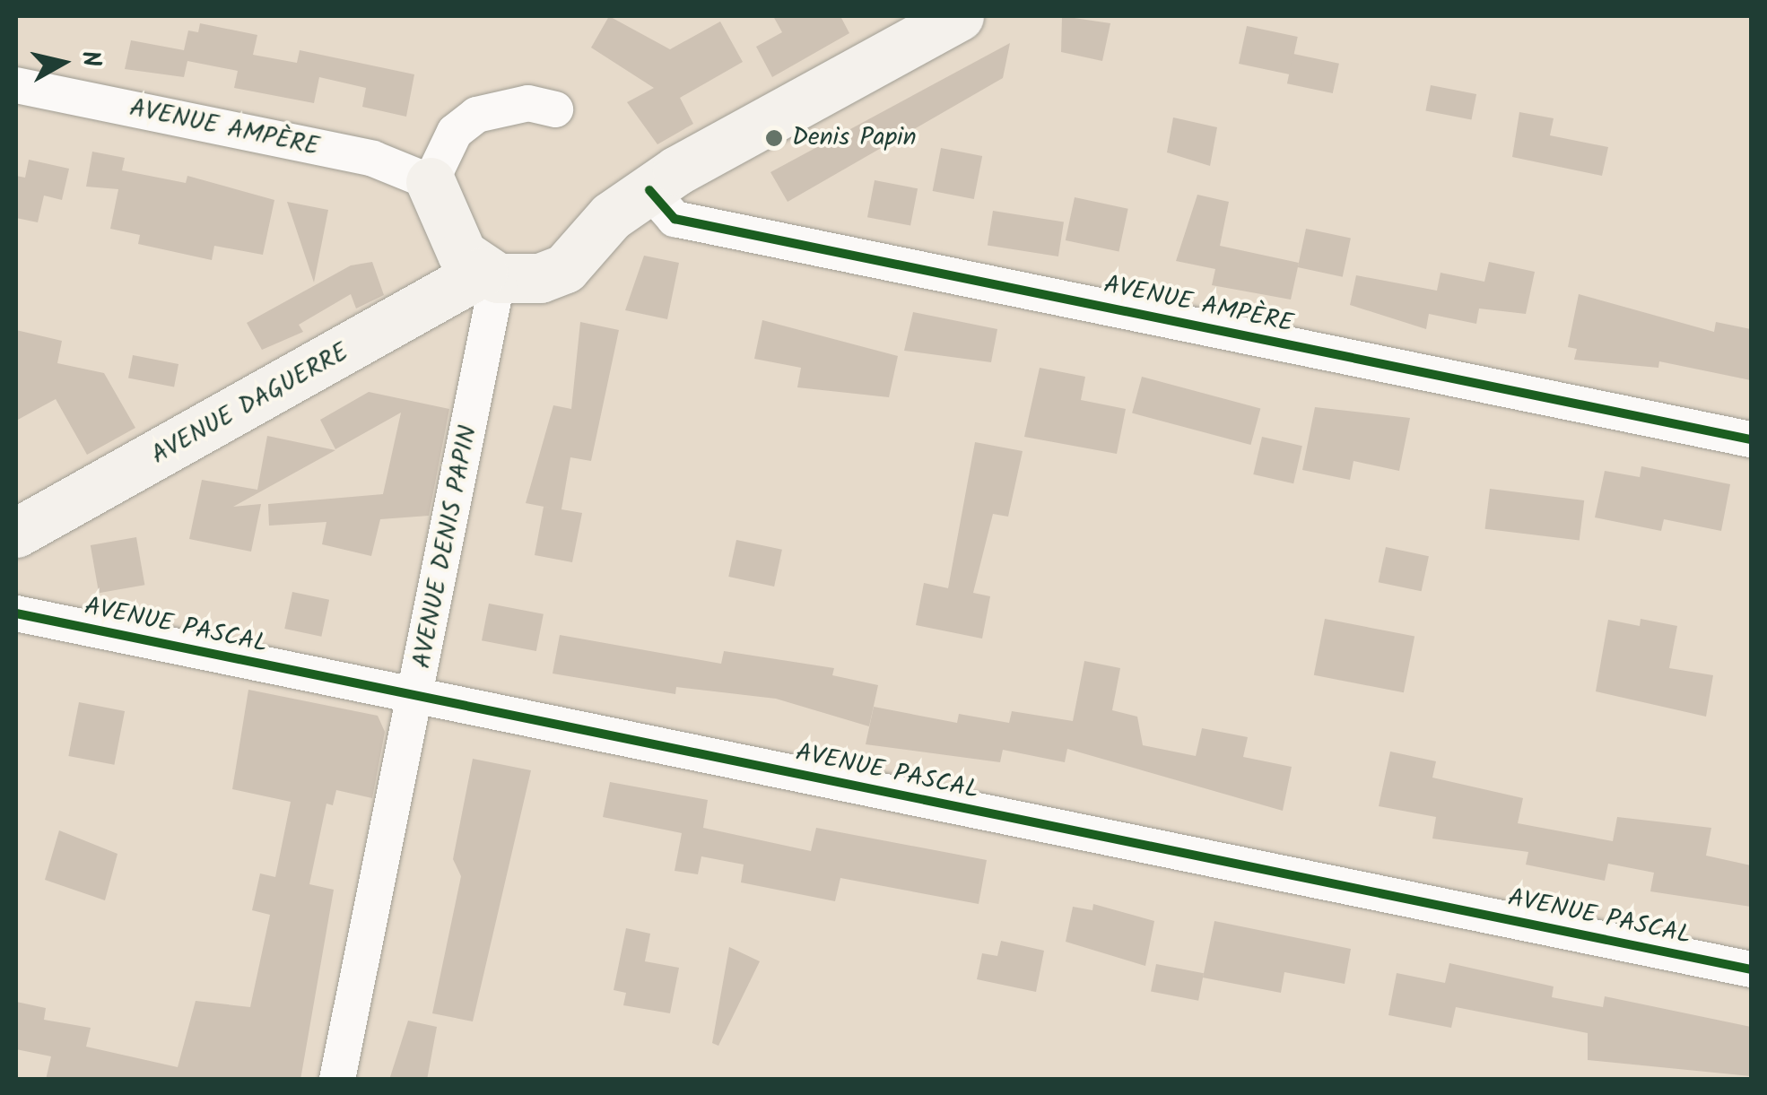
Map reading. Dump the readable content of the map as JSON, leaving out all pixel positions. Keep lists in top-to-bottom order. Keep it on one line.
{"streets":{"street":["AVENUE AMPÈRE","AVENUE DAGUERRE","AVENUE DENIS PAPIN","AVENUE PASCAL"]},"crossings":[["AVENUE DAGUERRE","AVENUE DENIS PAPIN"],["AVENUE DENIS PAPIN","AVENUE PASCAL"]],"places":["Denis Papin"],"north":"right"}
